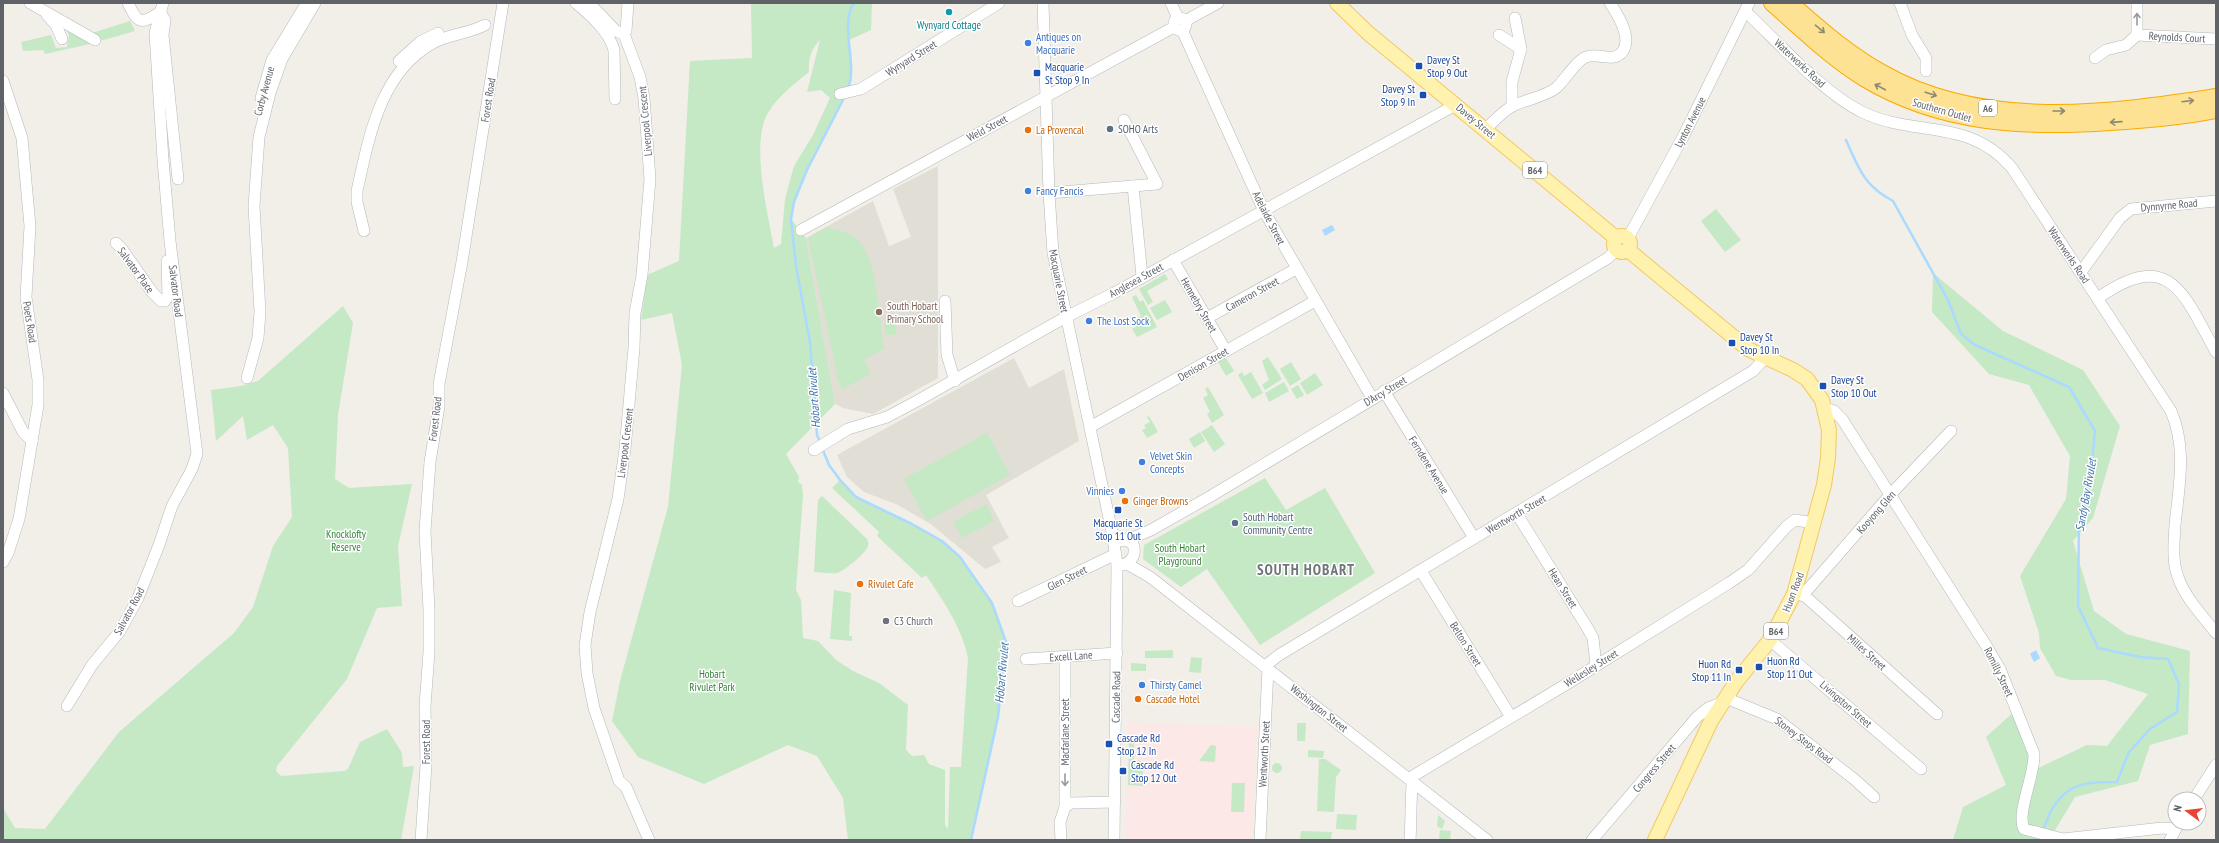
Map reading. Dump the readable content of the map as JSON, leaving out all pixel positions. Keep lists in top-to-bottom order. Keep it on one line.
{"streets":{"highway":["A6","Southern Outlet"],"main road":["Davey Street","B64","Huon Road"],"street":["Reynolds Court","Wynyard Street","Waterworks Road","Corby Avenue","Forest Road","Liverpool Crescent","Lynton Avenue","Weld Street","Dynnyrne Road","Adelaide Street","Salvator Place","Anglesea Street","Macquarie Street","Salvator Road","Cameron Street","Hennebry Street","Poets Road","Denison Street","D'Arcy Street","Ferndene Avenue","Kooyong Glen","Wentworth Street","Glen Street","Hean Street","Belton Street","Milles Street","Excell Lane","Wellesley Street","Romilly Street","Cascade Road","Livingston Street","Washington Street","Macfarlane Street","Stoney Steps Road","Congress Street"]},"crossings":[["Waterworks Road","Lynton Avenue"],["Waterworks Road","Dynnyrne Road"],["Davey Street","Lynton Avenue"],["Davey Street","Anglesea Street"],["Davey Street","D'Arcy Street"],["Davey Street","Wentworth Street"],["Davey Street","Huon Road"],["Davey Street","Romilly Street"],["Lynton Avenue","D'Arcy Street"],["Weld Street","Adelaide Street"],["Weld Street","Macquarie Street"],["Adelaide Street","Anglesea Street"],["Adelaide Street","Cameron Street"],["Adelaide Street","Denison Street"],["Adelaide Street","D'Arcy Street"],["Salvator Place","Salvator Road"],["Anglesea Street","Macquarie Street"],["Anglesea Street","Hennebry Street"],["Macquarie Street","Denison Street"],["Macquarie Street","D'Arcy Street"],["Macquarie Street","Glen Street"],["Macquarie Street","Cascade Road"],["Macquarie Street","Washington Street"],["Cameron Street","Hennebry Street"],["Hennebry Street","Denison Street"],["D'Arcy Street","Ferndene Avenue"],["D'Arcy Street","Washington Street"],["Ferndene Avenue","Wentworth Street"],["Kooyong Glen","Huon Road"],["Kooyong Glen","Milles Street"],["Kooyong Glen","Romilly Street"],["Wentworth Street","Hean Street"],["Wentworth Street","Belton Street"],["Wentworth Street","Washington Street"],["Glen Street","Cascade Road"],["Glen Street","Washington Street"],["Hean Street","Wellesley Street"],["Huon Road","Milles Street"],["Huon Road","Wellesley Street"],["Huon Road","Romilly Street"],["Huon Road","Livingston Street"],["Huon Road","Stoney Steps Road"],["Huon Road","Congress Street"],["Belton Street","Wellesley Street"],["Excell Lane","Cascade Road"],["Excell Lane","Macfarlane Street"],["Wellesley Street","Washington Street"],["Cascade Road","Washington Street"],["Stoney Steps Road","Congress Street"]],"one_way":["Macfarlane Street"],"districts":["SOUTH HOBART"],"water":["Hobart Rivulet","Sandy Bay Rivulet"],"parks":["Knocklofty Reserve","South Hobart Playground","Hobart Rivulet Park"],"places":{"other":["Wynyard Cottage","Antiques on Macquarie","SOHO Arts","La Provencal","Fancy Fancis","South Hobart Primary School","The Lost Sock","Velvet Skin Concepts","Vinnies","Ginger Browns","South Hobart Community Centre","Rivulet Cafe","C3 Church","Thirsty Camel","Cascade Hotel"],"transit":["Davey St Stop 9 Out","Macquarie St Stop 9 In","Davey St Stop 9 In","Davey St Stop 10 In","Davey St Stop 10 Out","Macquarie St Stop 11 Out","Huon Rd Stop 11 Out","Huon Rd Stop 11 In","Cascade Rd Stop 12 In","Cascade Rd Stop 12 Out"]},"north":"left"}
